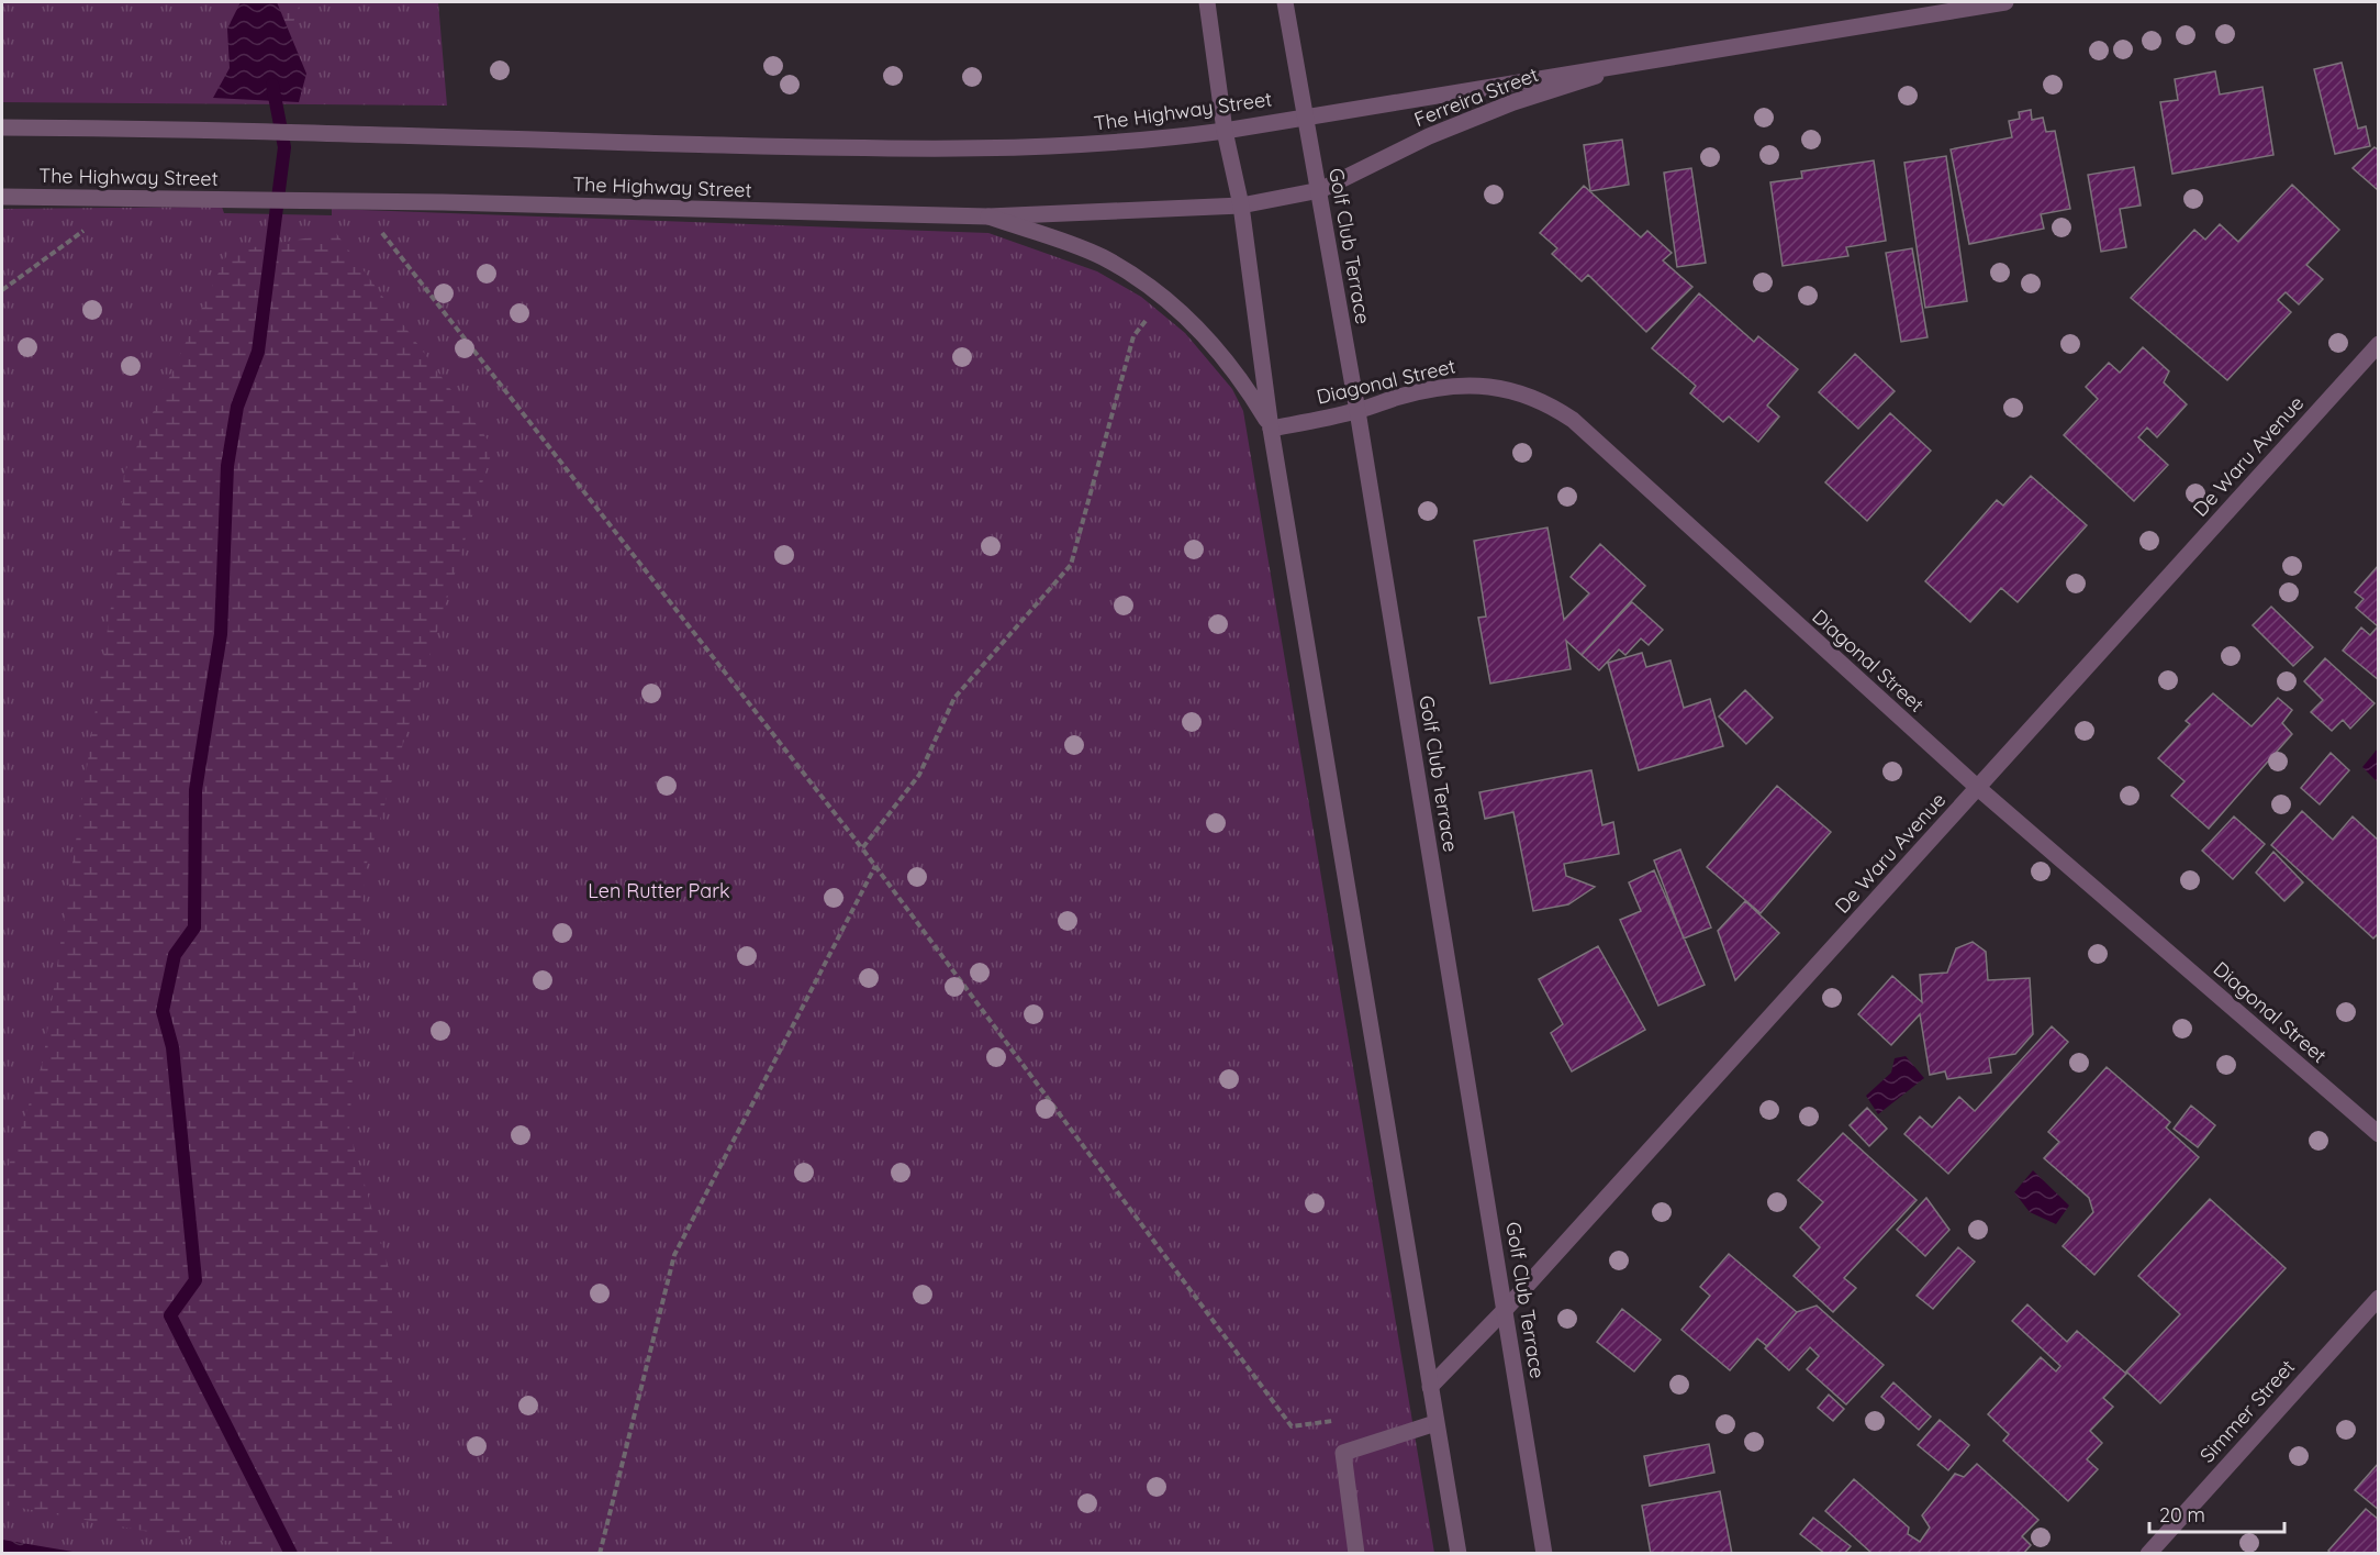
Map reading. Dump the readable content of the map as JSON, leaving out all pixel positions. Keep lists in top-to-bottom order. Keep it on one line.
{"streets":{"street":["Ferreira Street","The Highway Street","Golf Club Terrace","Diagonal Street","De Waru Avenue","Simmer Street"]},"crossings":[["Ferreira Street","The Highway Street"],["Ferreira Street","Golf Club Terrace"],["The Highway Street","Golf Club Terrace"],["Golf Club Terrace","Diagonal Street"],["Golf Club Terrace","De Waru Avenue"],["Diagonal Street","De Waru Avenue"]],"parks":["Len Rutter Park"],"scale_bar":"20 m"}
